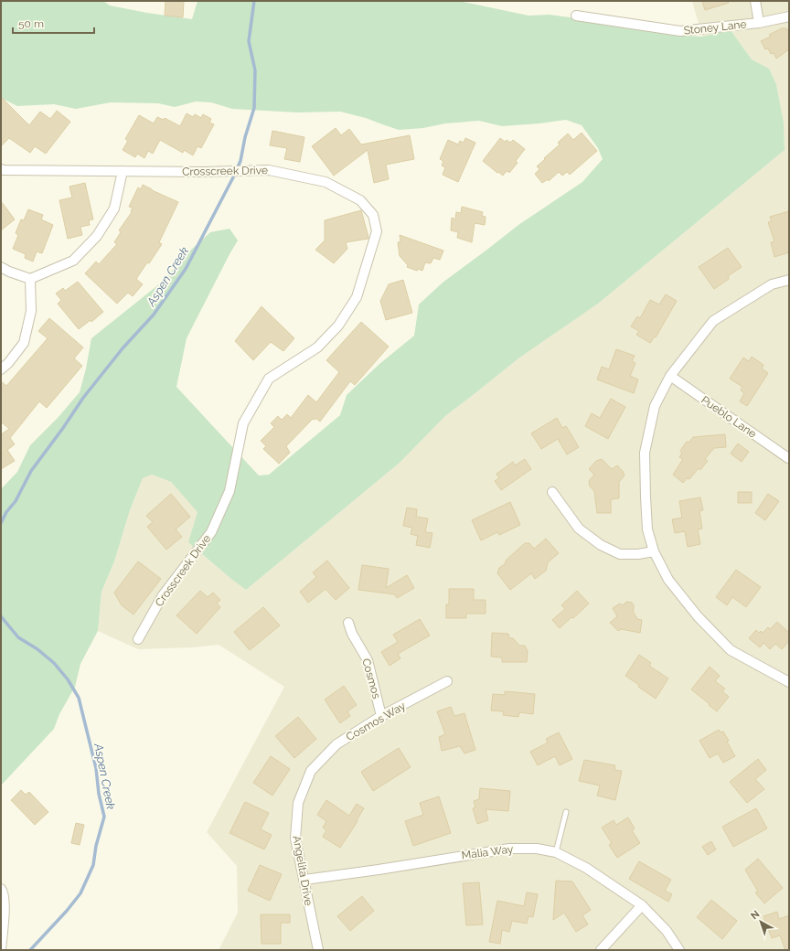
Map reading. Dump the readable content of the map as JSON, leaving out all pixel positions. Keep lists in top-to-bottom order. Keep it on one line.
{"streets":{"street":["Stoney Lane","Crosscreek Drive","Pueblo Lane","Cosmos","Cosmos Way","Malia Way","Angelita Drive"]},"crossings":[["Cosmos","Cosmos Way"],["Cosmos Way","Angelita Drive"],["Malia Way","Angelita Drive"]],"water":["Aspen Creek"],"scale_bar":"50 m","north":"top left"}
